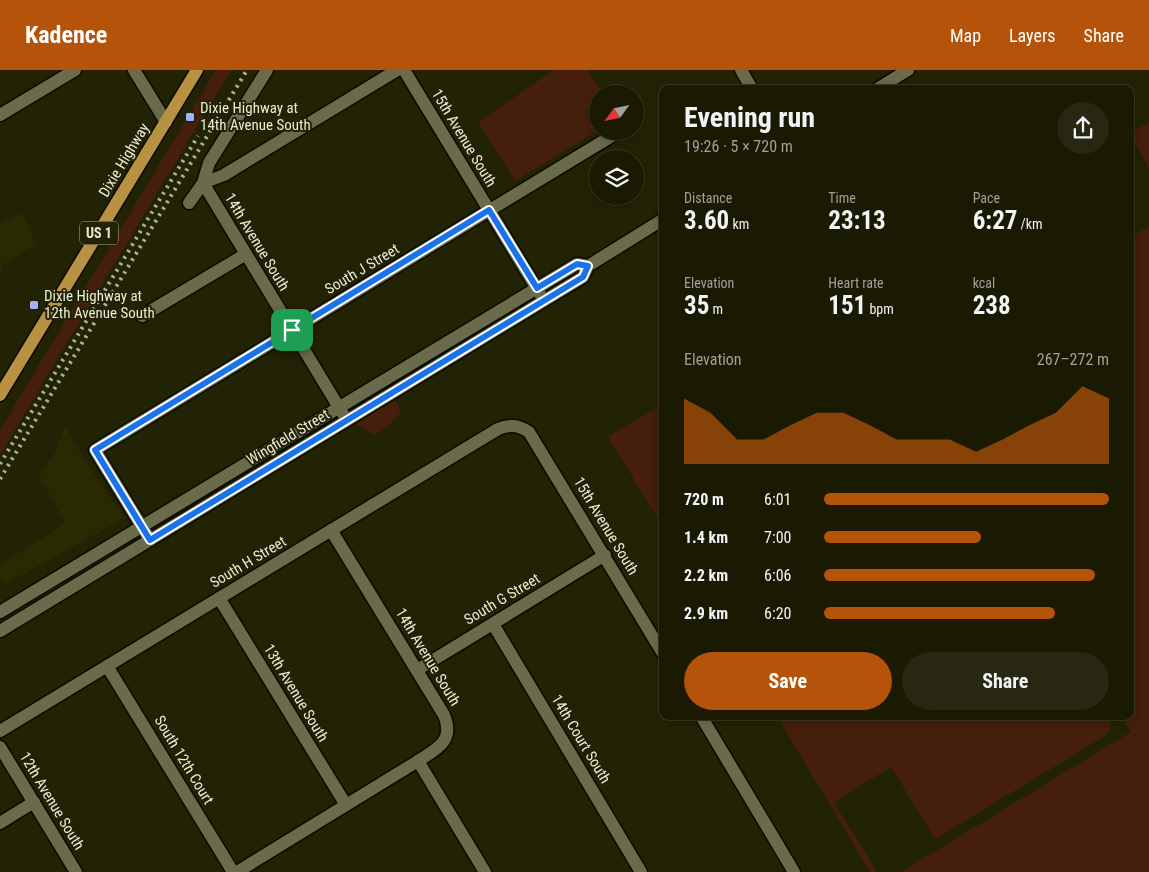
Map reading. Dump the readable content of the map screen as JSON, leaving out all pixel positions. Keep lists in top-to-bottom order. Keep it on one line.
{"streets":{"main road":["Dixie Highway","US 1"],"street":["15th Avenue South","14th Avenue South","South J Street","Wingfield Street","South H Street","South G Street","13th Avenue South","14th Court South","South 12th Court","12th Avenue South"]},"crossings":[["15th Avenue South","South J Street"],["15th Avenue South","Wingfield Street"],["15th Avenue South","South H Street"],["15th Avenue South","South G Street"],["14th Avenue South","South J Street"],["14th Avenue South","Wingfield Street"],["14th Avenue South","South H Street"],["14th Avenue South","South G Street"],["South J Street","Wingfield Street"],["South H Street","13th Avenue South"],["South H Street","South 12th Court"],["South G Street","14th Court South"]],"places":{"transit":["Dixie Highway at 14th Avenue South","Dixie Highway at 12th Avenue South"]},"north":"bottom left","page":{"header":"Kadence","nav":["Map","Layers","Share"],"heading":["Evening run","19:26 · 5 × 720 m"],"stats":[["Distance","3.60 km"],["Time","23:13"],["Pace","6:27 /km"],["Elevation","35 m"],["Heart rate","151 bpm"],["kcal","238"]],"chart":["Elevation","267–272 m"],"list":[{"name":"720 m","note":"6:01"},{"name":"1.4 km","note":"7:00"},{"name":"2.2 km","note":"6:06"},{"name":"2.9 km","note":"6:20"}],"buttons":["Save","Share"]}}
